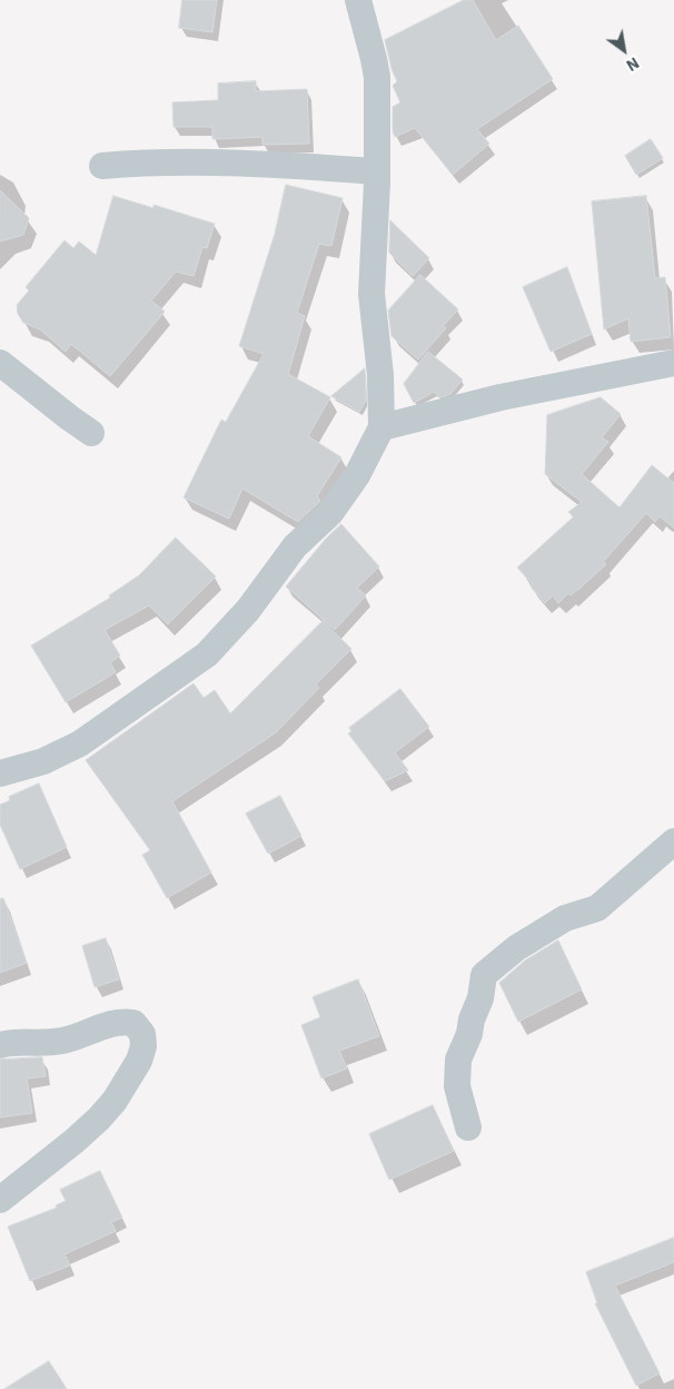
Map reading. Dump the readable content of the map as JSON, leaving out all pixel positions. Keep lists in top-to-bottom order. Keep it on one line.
{"north":"bottom right"}
